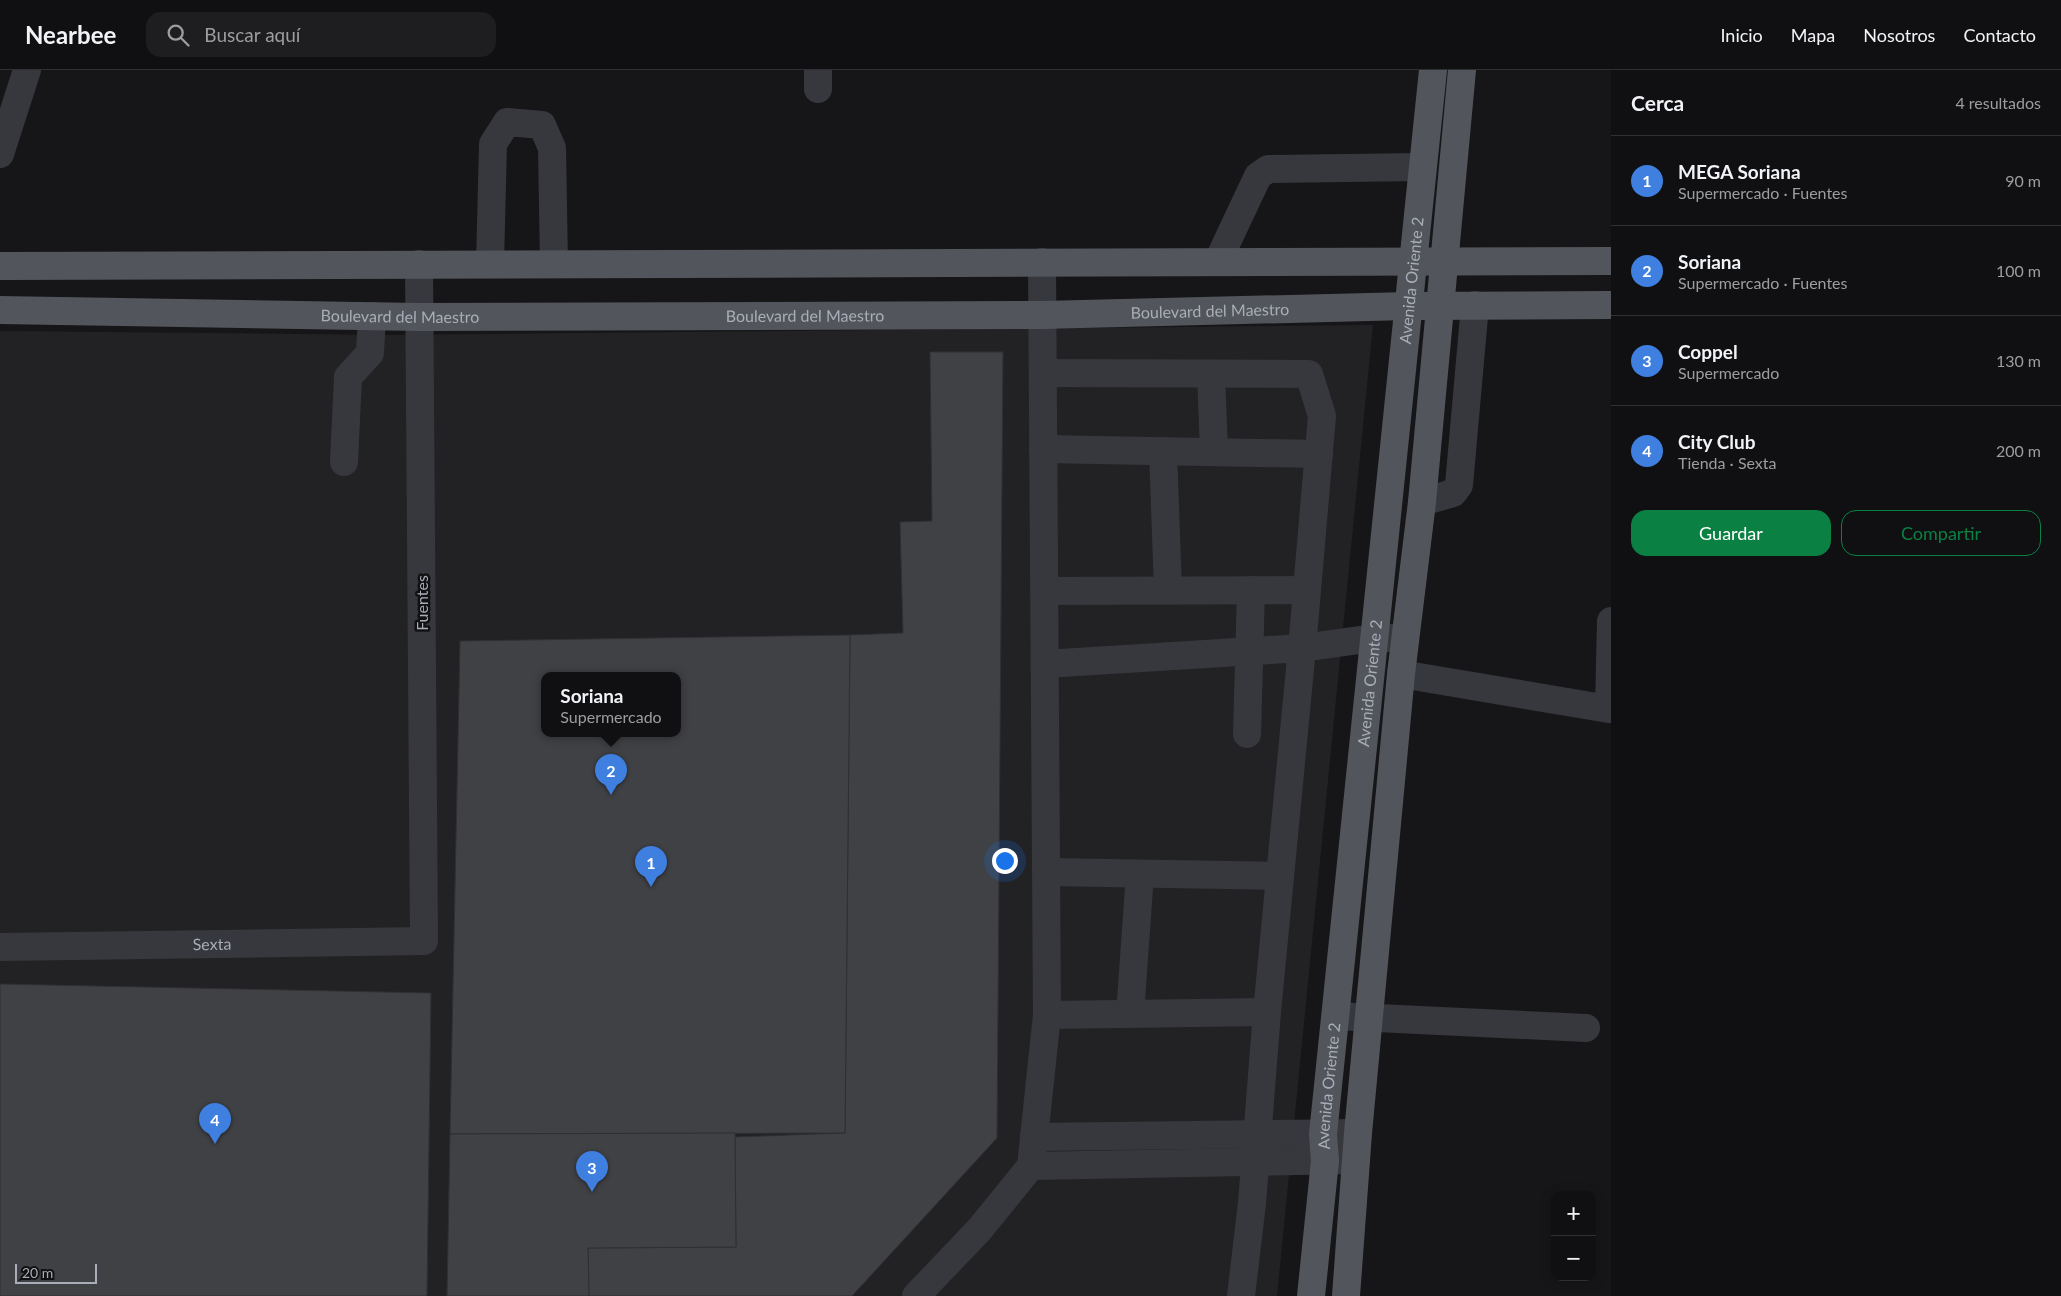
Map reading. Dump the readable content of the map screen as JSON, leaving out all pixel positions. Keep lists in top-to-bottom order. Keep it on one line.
{"streets":{"main road":["Avenida Oriente 2","Boulevard del Maestro"],"street":["Fuentes","Sexta"]},"crossings":[["Avenida Oriente 2","Boulevard del Maestro"],["Boulevard del Maestro","Fuentes"],["Fuentes","Sexta"]],"scale_bar":"20 m","page":{"header":"Nearbee","search":"Buscar aquí","nav":["Inicio","Mapa","Nosotros","Contacto"],"heading":["Cerca","4 resultados"],"list":[{"mark":"1","name":"MEGA Soriana","note":"Supermercado · Fuentes","value":"90 m"},{"mark":"2","name":"Soriana","note":"Supermercado · Fuentes","value":"100 m"},{"mark":"3","name":"Coppel","note":"Supermercado","value":"130 m"},{"mark":"4","name":"City Club","note":"Tienda · Sexta","value":"200 m"}],"buttons":["Guardar","Compartir"],"popup":["Soriana","Supermercado"],"pins":["2","1","4","3"],"map_buttons":["+","−"],"scale":"20 m"}}
